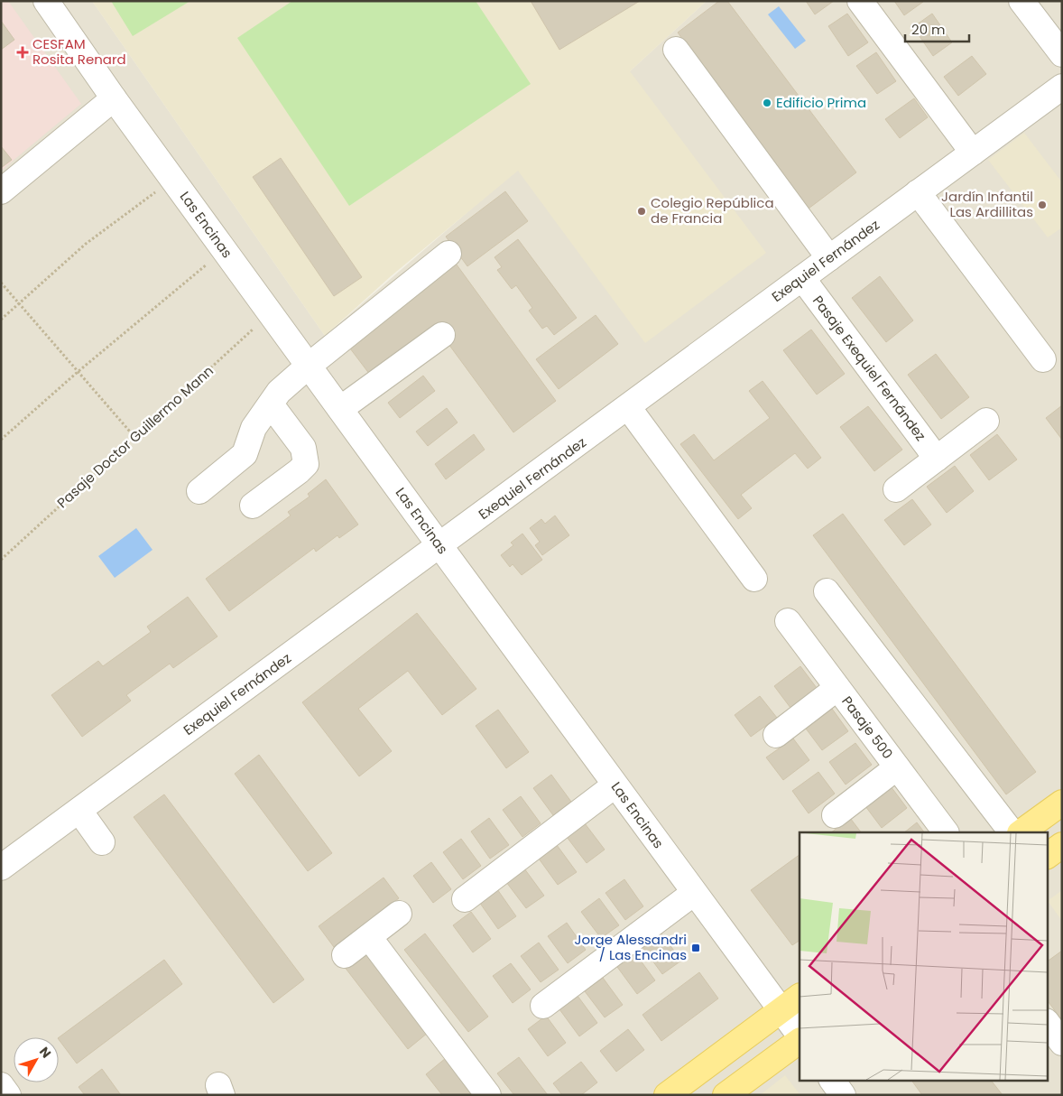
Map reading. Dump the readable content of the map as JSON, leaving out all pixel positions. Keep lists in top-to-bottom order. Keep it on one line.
{"streets":{"street":["Las Encinas","Exequiel Fernández","Pasaje Exequiel Fernández","Pasaje 500"],"path":["Pasaje Doctor Guillermo Mann"]},"crossings":[["Las Encinas","Exequiel Fernández"],["Las Encinas","Pasaje Doctor Guillermo Mann"],["Exequiel Fernández","Pasaje Exequiel Fernández"]],"places":{"health":["CESFAM Rosita Renard"],"other":["Edificio Prima","Jardín Infantil Las Ardillitas","Colegio República de Francia"],"transit":["Jorge Alessandri / Las Encinas"]},"scale_bar":"20 m","north":"top right"}
